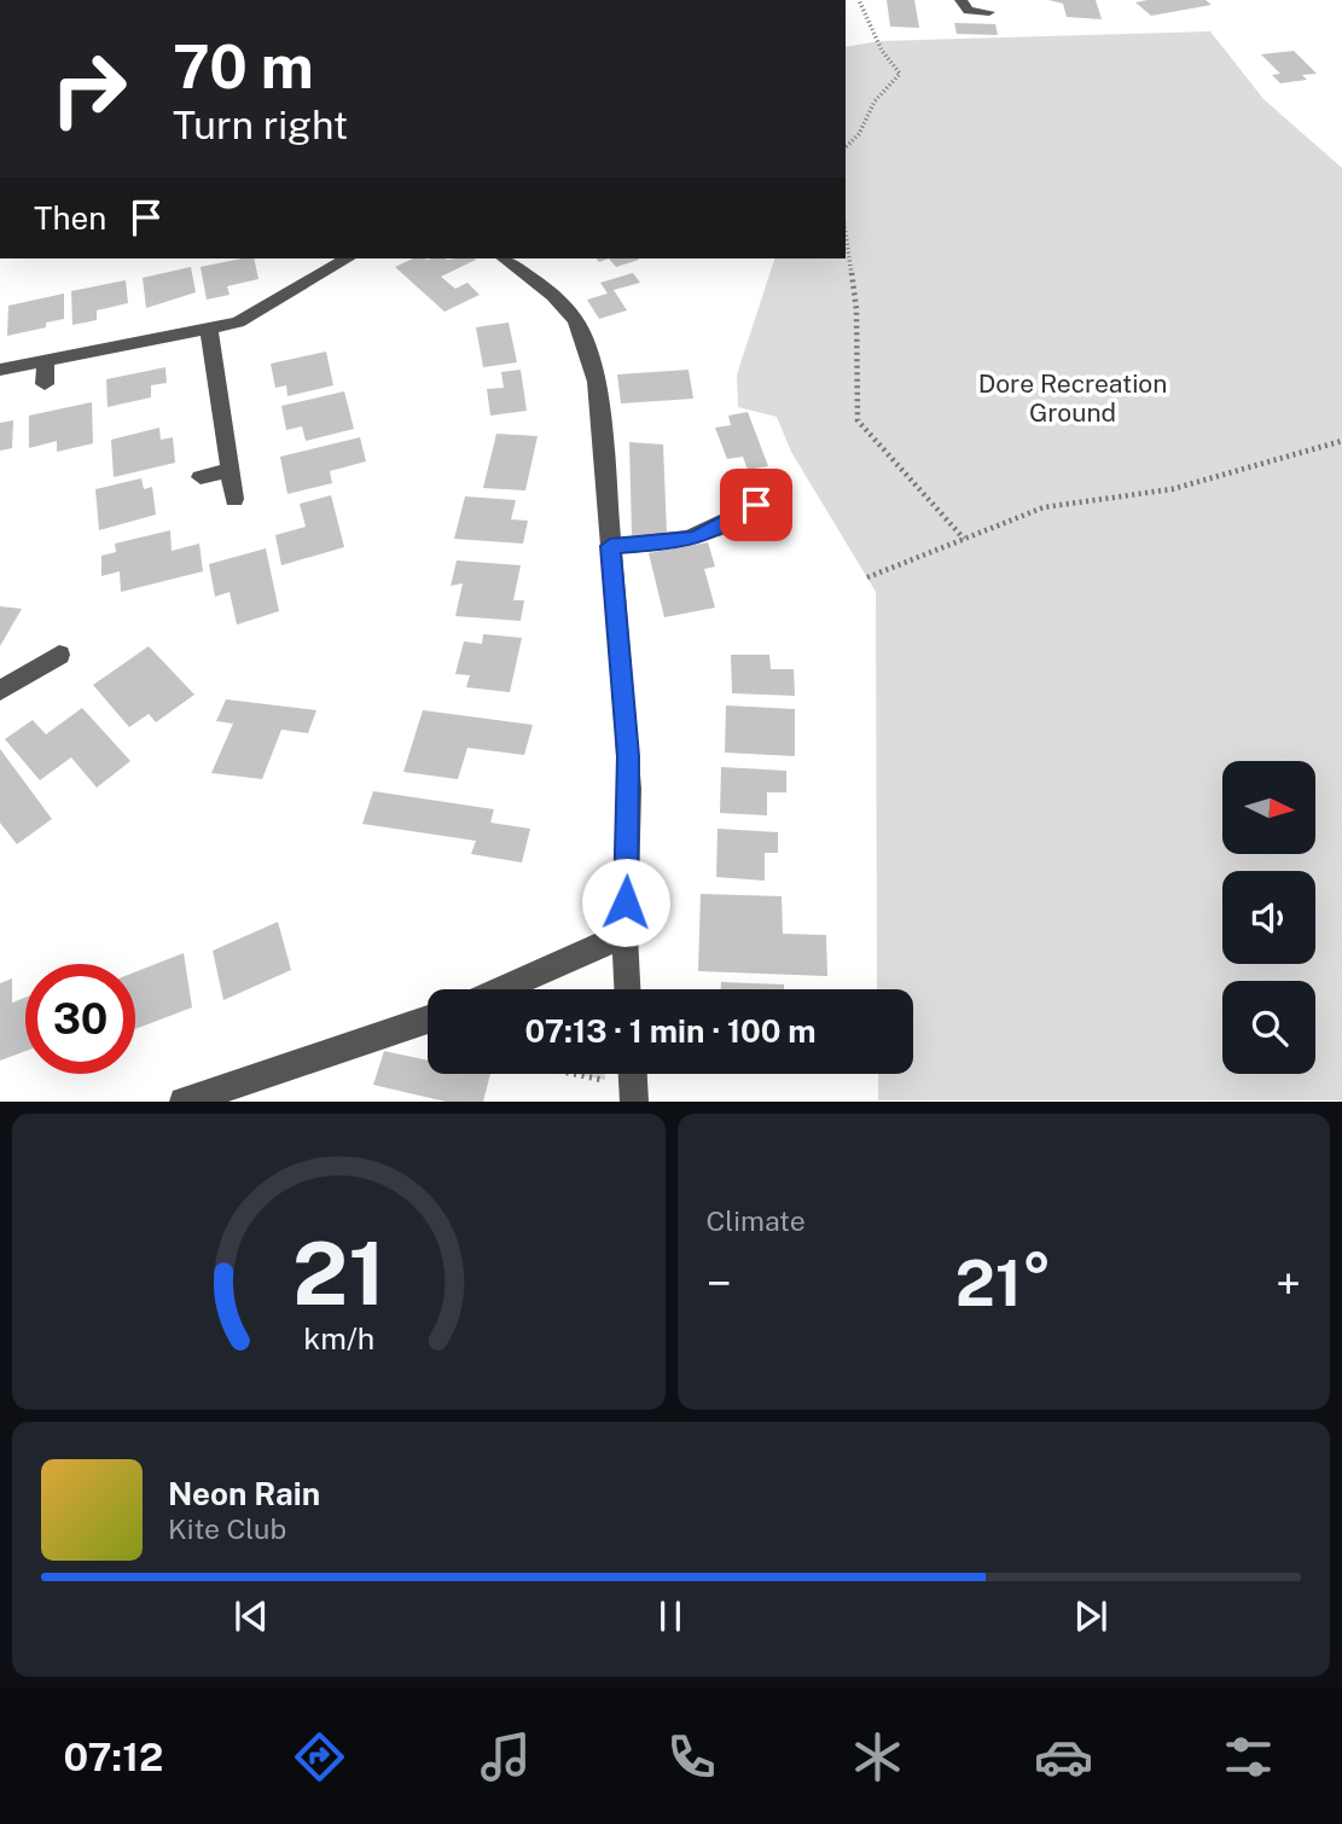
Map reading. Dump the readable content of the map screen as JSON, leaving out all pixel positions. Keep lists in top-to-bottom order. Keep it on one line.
{"parks":["Dore Recreation Ground"],"north":"right","page":{"turn":["70 m","Turn right"],"then":"Then","limit":"30","trip":"07:13 · 1 min · 100 m","tile":"Climate","heat":["−","21°","+"],"song":["Neon Rain","Kite Club"],"tabs":"07:12","gauge":["21","km/h"]}}
